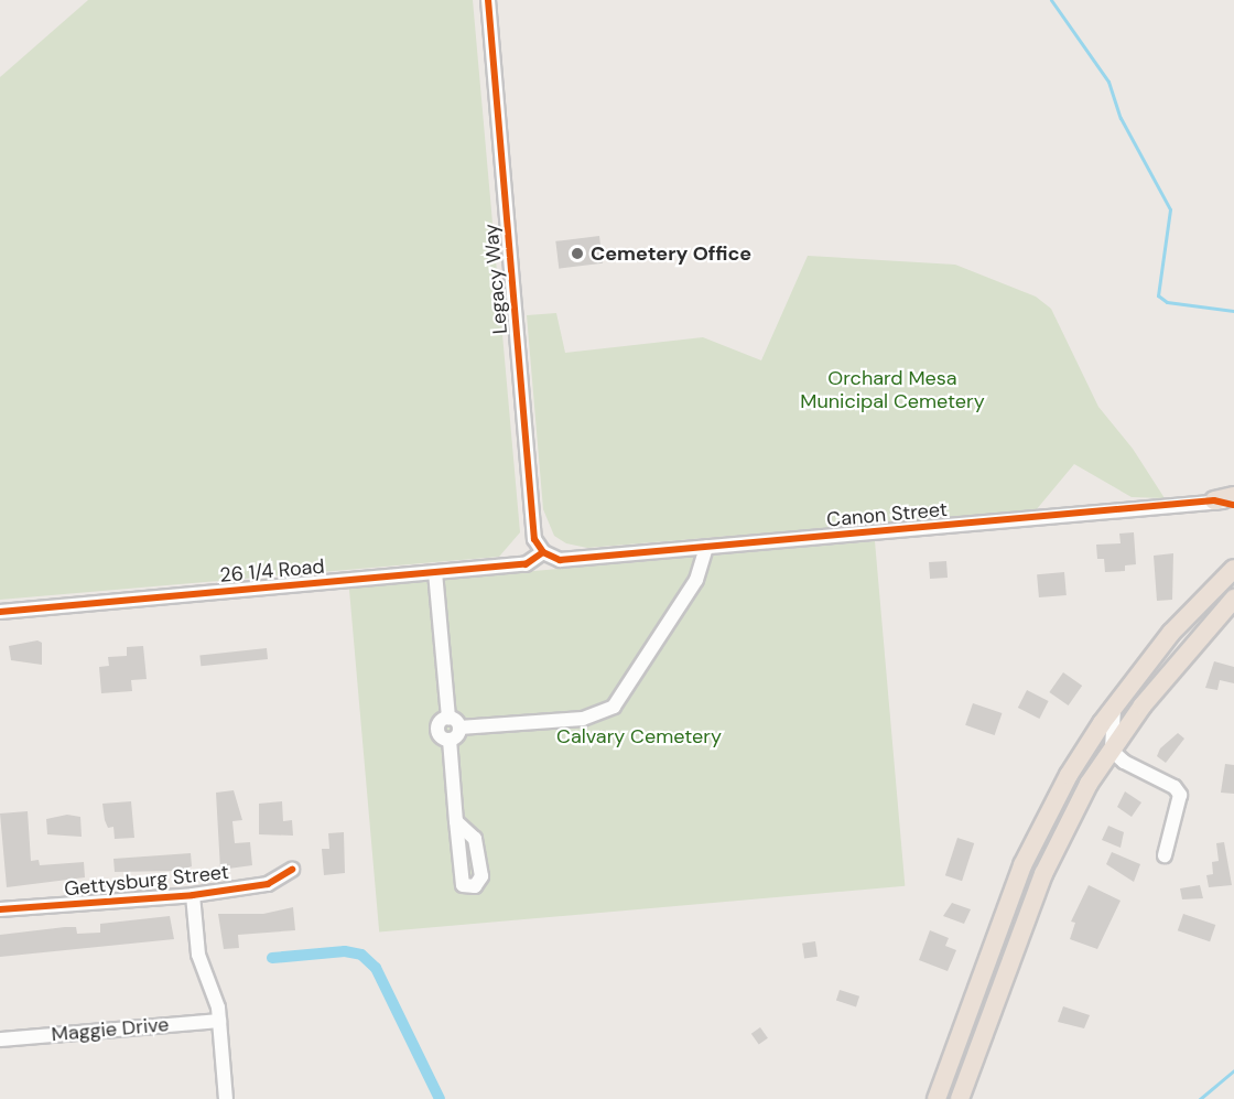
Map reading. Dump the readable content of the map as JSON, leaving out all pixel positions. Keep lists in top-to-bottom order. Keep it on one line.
{"streets":{"street":["Legacy Way","Canon Street","26 1/4 Road","Gettysburg Street","Maggie Drive"]},"crossings":[["Legacy Way","Canon Street"],["Legacy Way","26 1/4 Road"],["Canon Street","26 1/4 Road"]],"parks":["Orchard Mesa Municipal Cemetery","Calvary Cemetery"],"places":["Cemetery Office"]}
